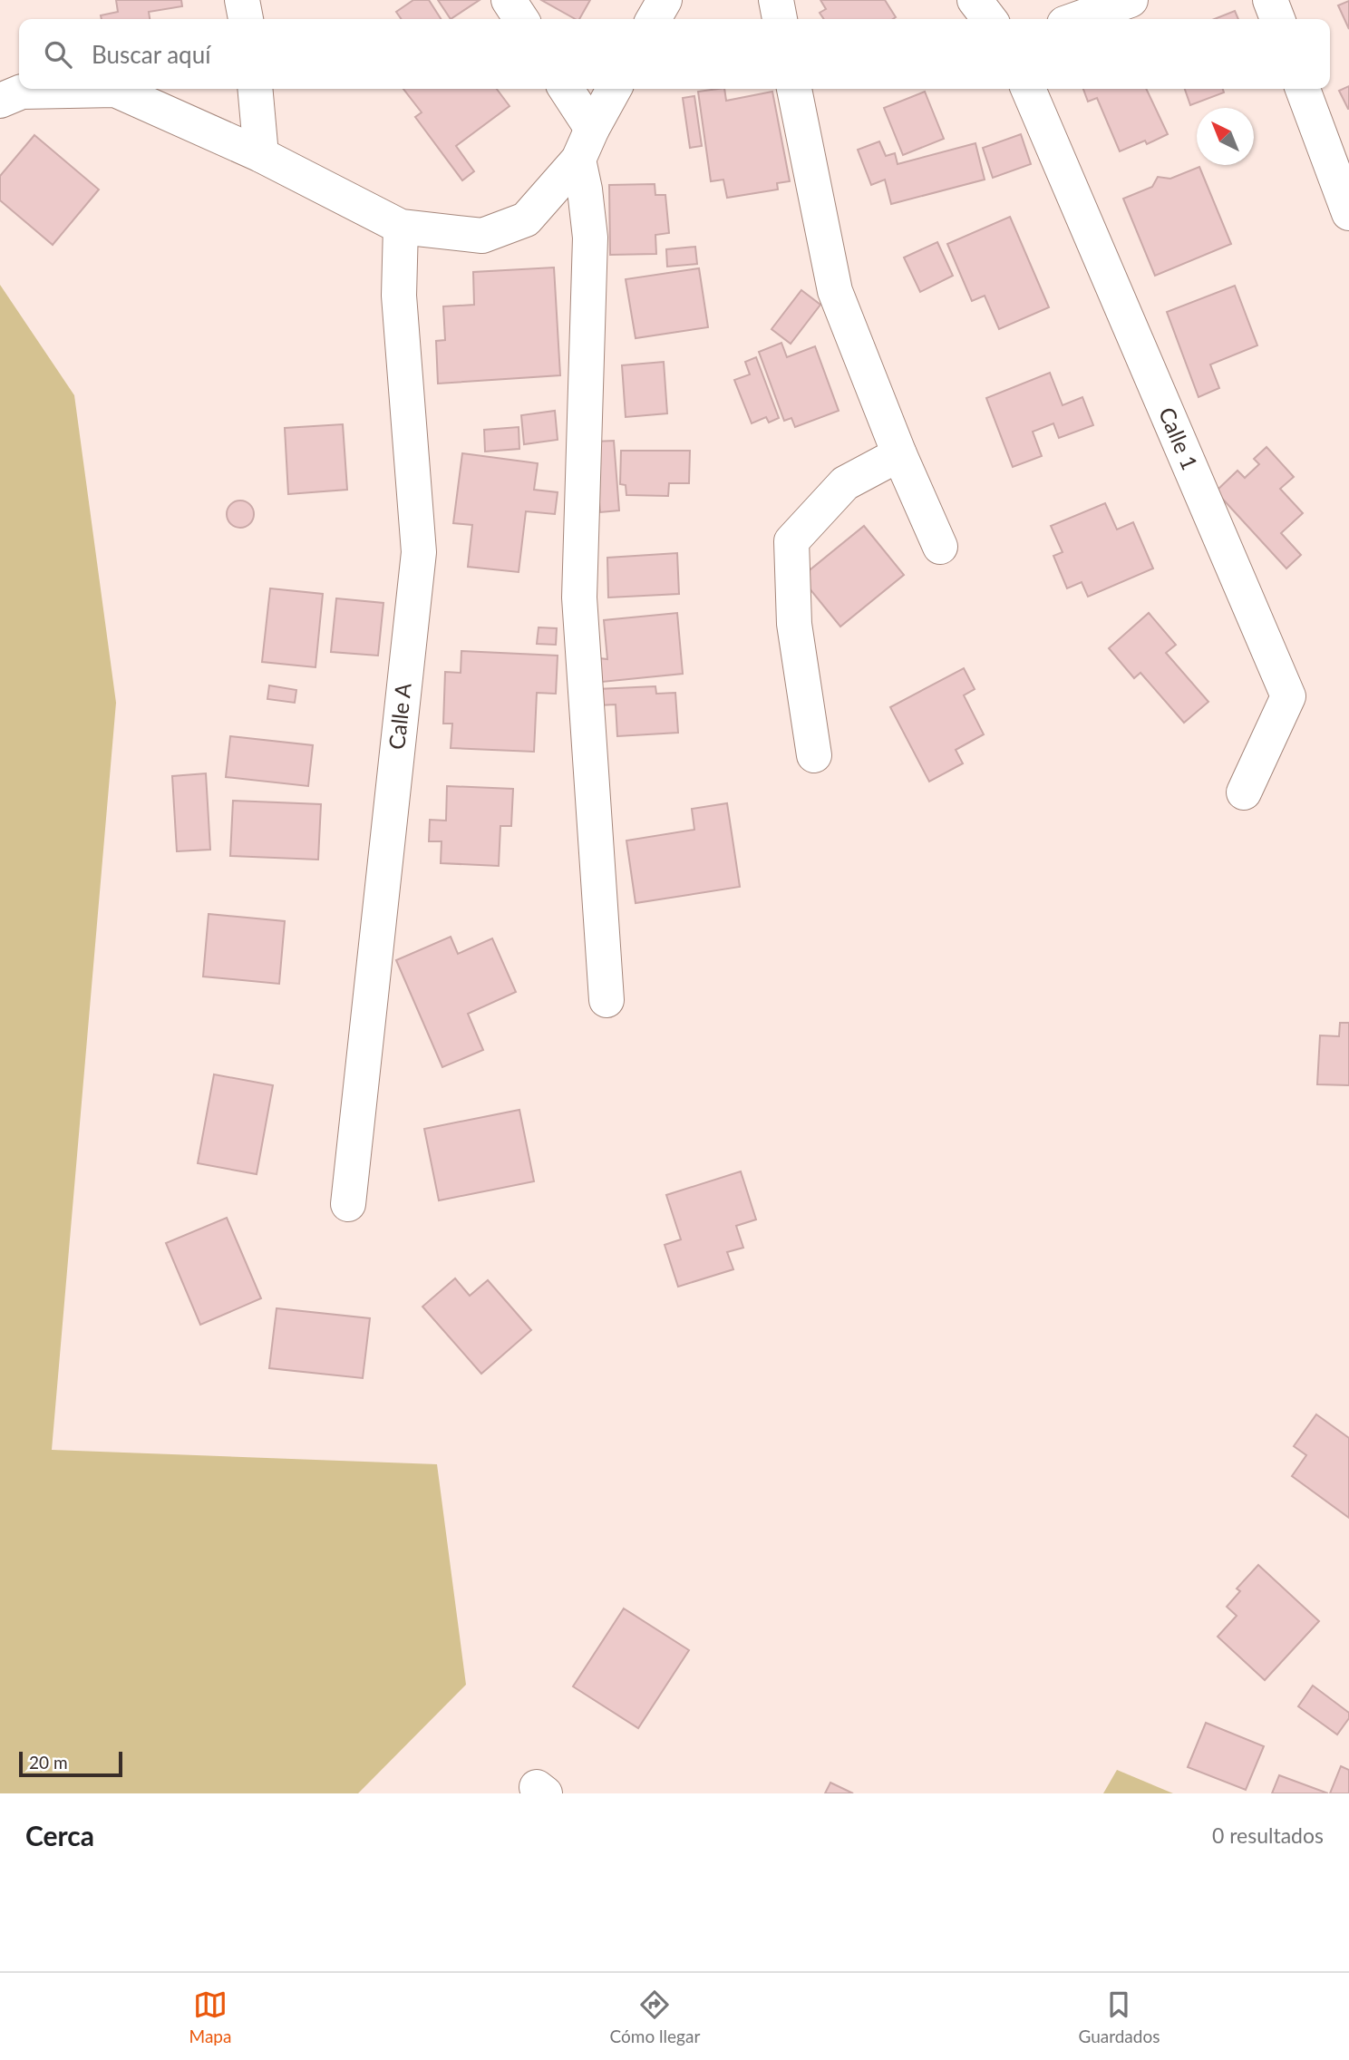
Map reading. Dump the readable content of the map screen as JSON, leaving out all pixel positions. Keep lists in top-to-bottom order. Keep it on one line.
{"streets":{"street":["Calle 1","Calle A"]},"scale_bar":"20 m","north":"top left","page":{"search":"Buscar aquí","scale":"20 m","heading":["Cerca","0 resultados"],"nav":["Mapa","Cómo llegar","Guardados"]}}
